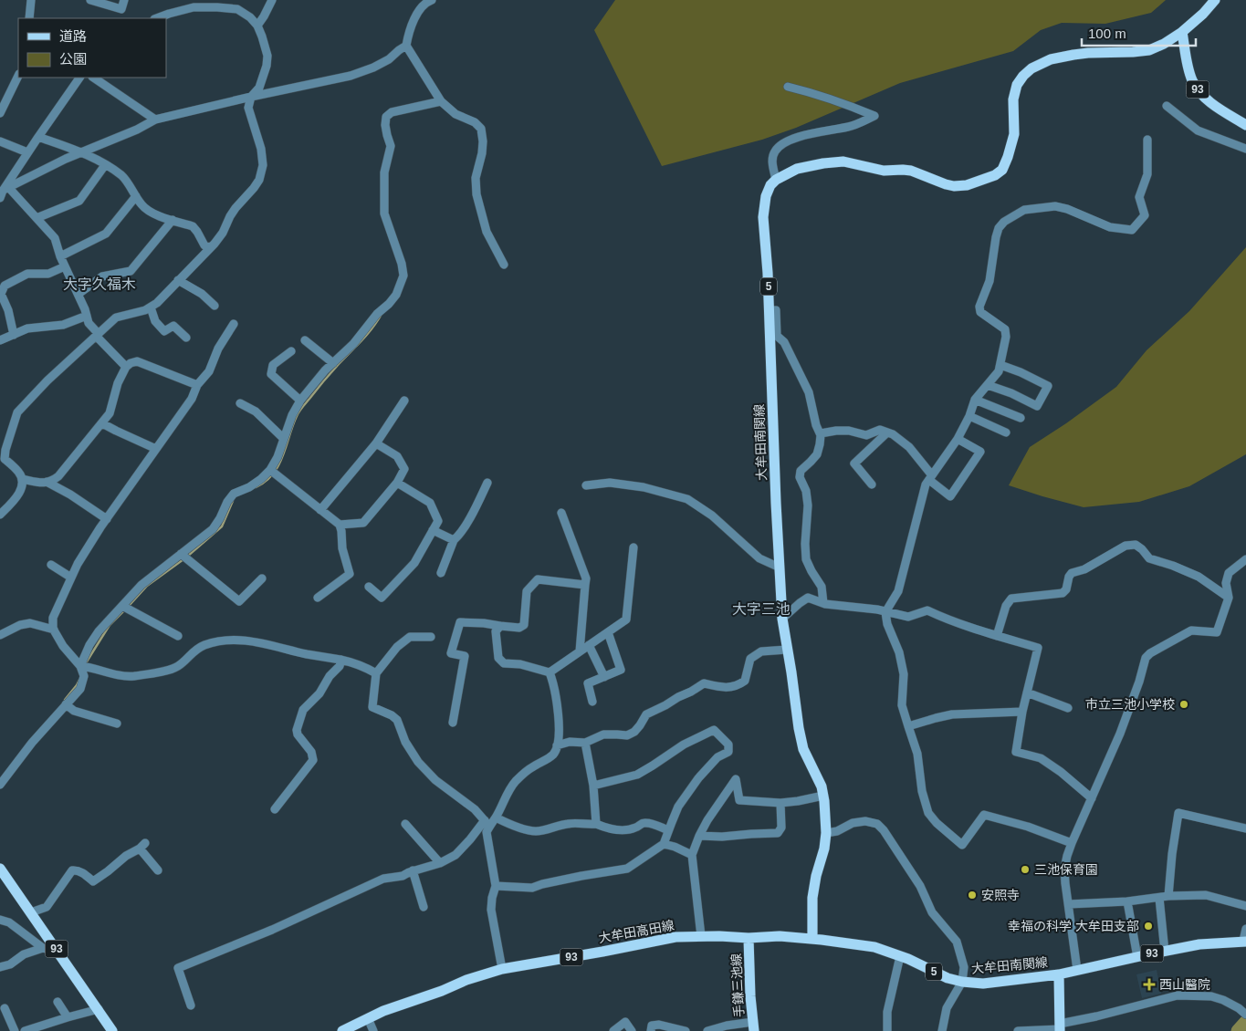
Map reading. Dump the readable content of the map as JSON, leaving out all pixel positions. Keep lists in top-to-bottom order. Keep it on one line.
{"streets":{"main road":["93","5","大牟田南関線","大牟田高田線","手鎌三池線"]},"crossings":[["93","大牟田南関線"],["大牟田南関線","大牟田高田線"],["大牟田高田線","手鎌三池線"]],"districts":["大字久福木","大字三池"],"places":{"other":["市立三池小学校","三池保育園","安照寺","幸福の科学 大牟田支部"],"health":["西山醫院"]},"legend":["道路","公園"],"scale_bar":"100 m"}
